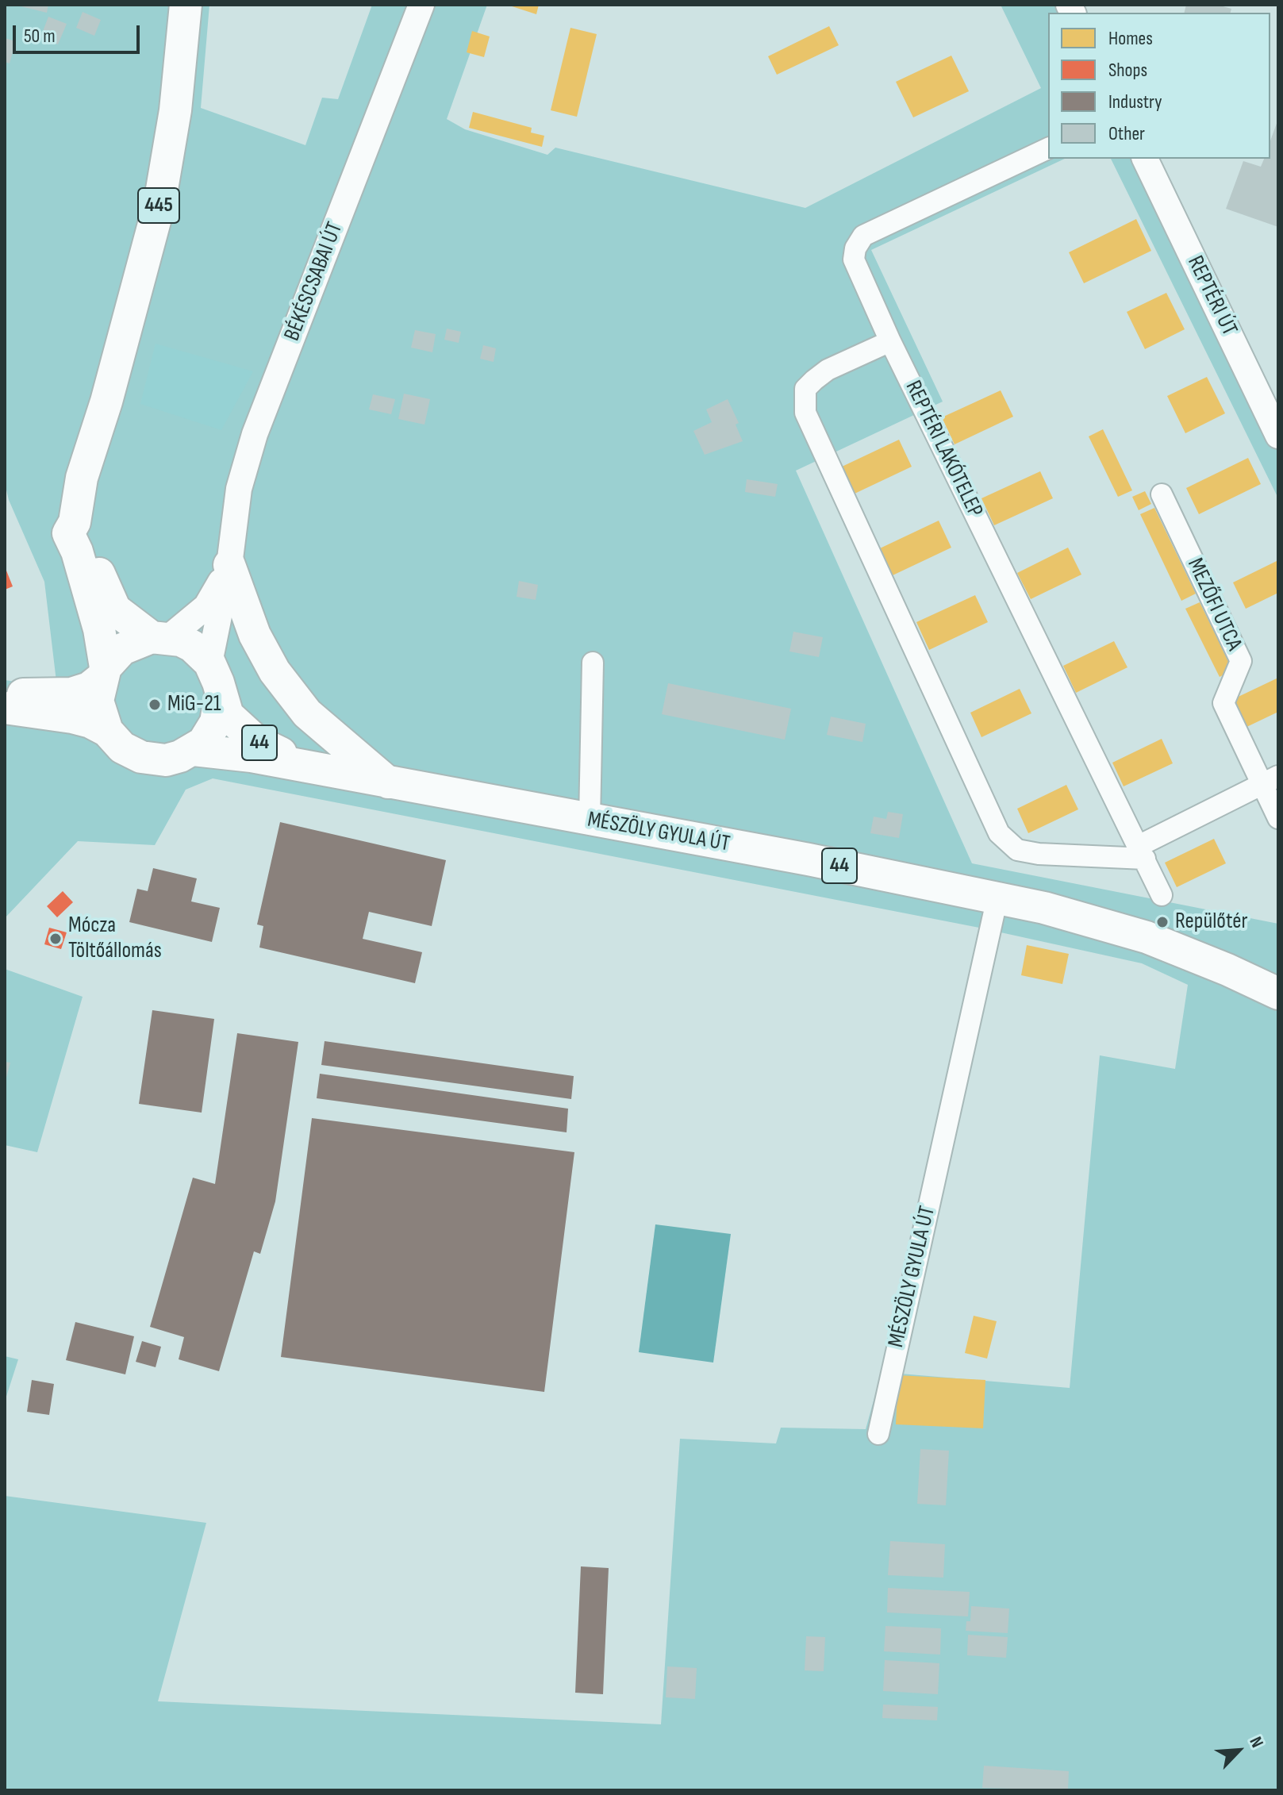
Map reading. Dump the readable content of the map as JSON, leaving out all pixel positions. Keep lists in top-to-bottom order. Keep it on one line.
{"streets":{"main road":["445","44","MÉSZÖLY GYULA ÚT"],"street":["BÉKÉSCSABAI ÚT","REPTÉRI ÚT","REPTÉRI LAKÓTELEP","MEZŐFI UTCA"]},"crossings":[["445","BÉKÉSCSABAI ÚT"],["445","44"],["445","MÉSZÖLY GYULA ÚT"],["BÉKÉSCSABAI ÚT","44"],["BÉKÉSCSABAI ÚT","MÉSZÖLY GYULA ÚT"],["44","MÉSZÖLY GYULA ÚT"]],"places":["MiG-21","Repülőtér","Mócza Töltőállomás"],"legend":["Homes","Shops","Industry","Other"],"scale_bar":"50 m","north":"top right"}
